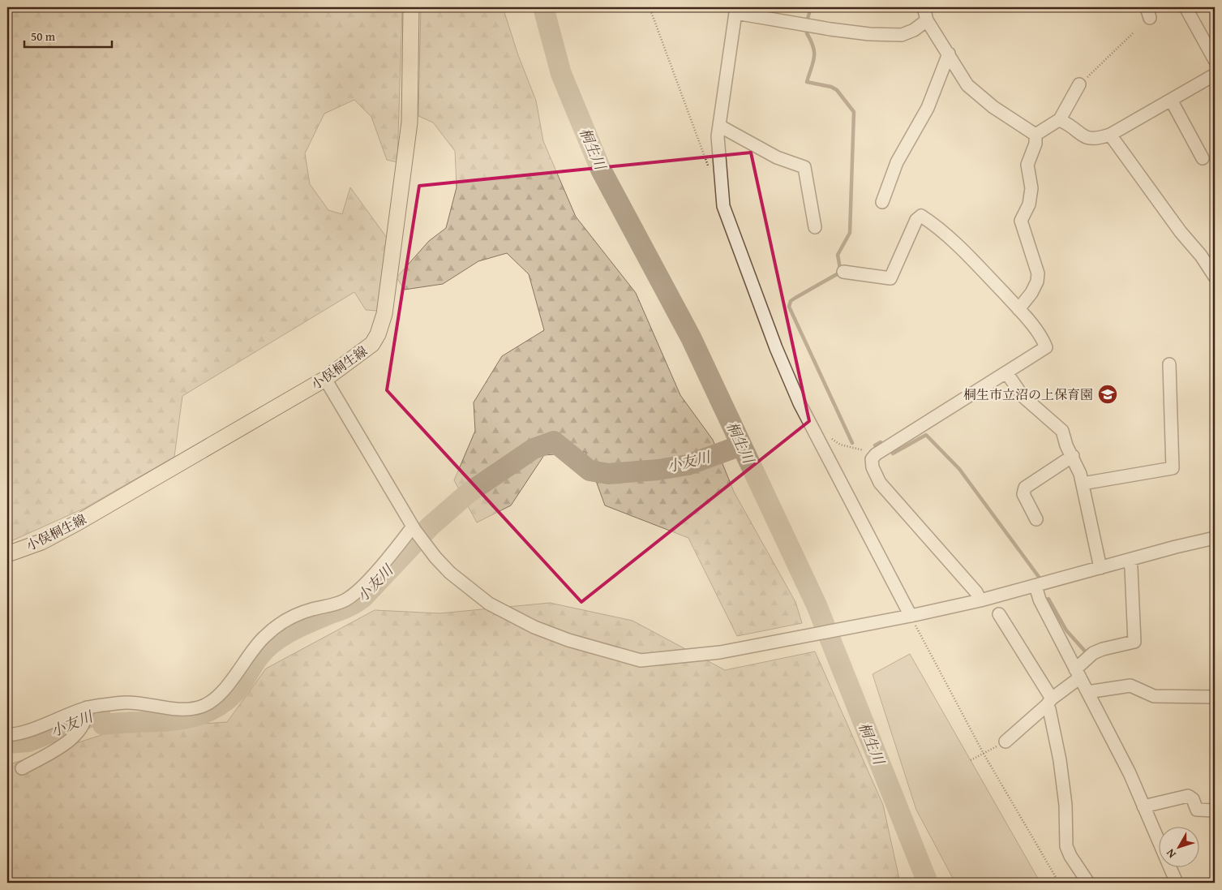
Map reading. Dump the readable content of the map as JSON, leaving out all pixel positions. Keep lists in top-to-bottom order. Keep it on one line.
{"streets":{"main road":["小俣桐生線"]},"water":["桐生川","小友川"],"places":{"school or university":["桐生市立沼の上保育園"]},"scale_bar":"50 m","north":"bottom left"}
